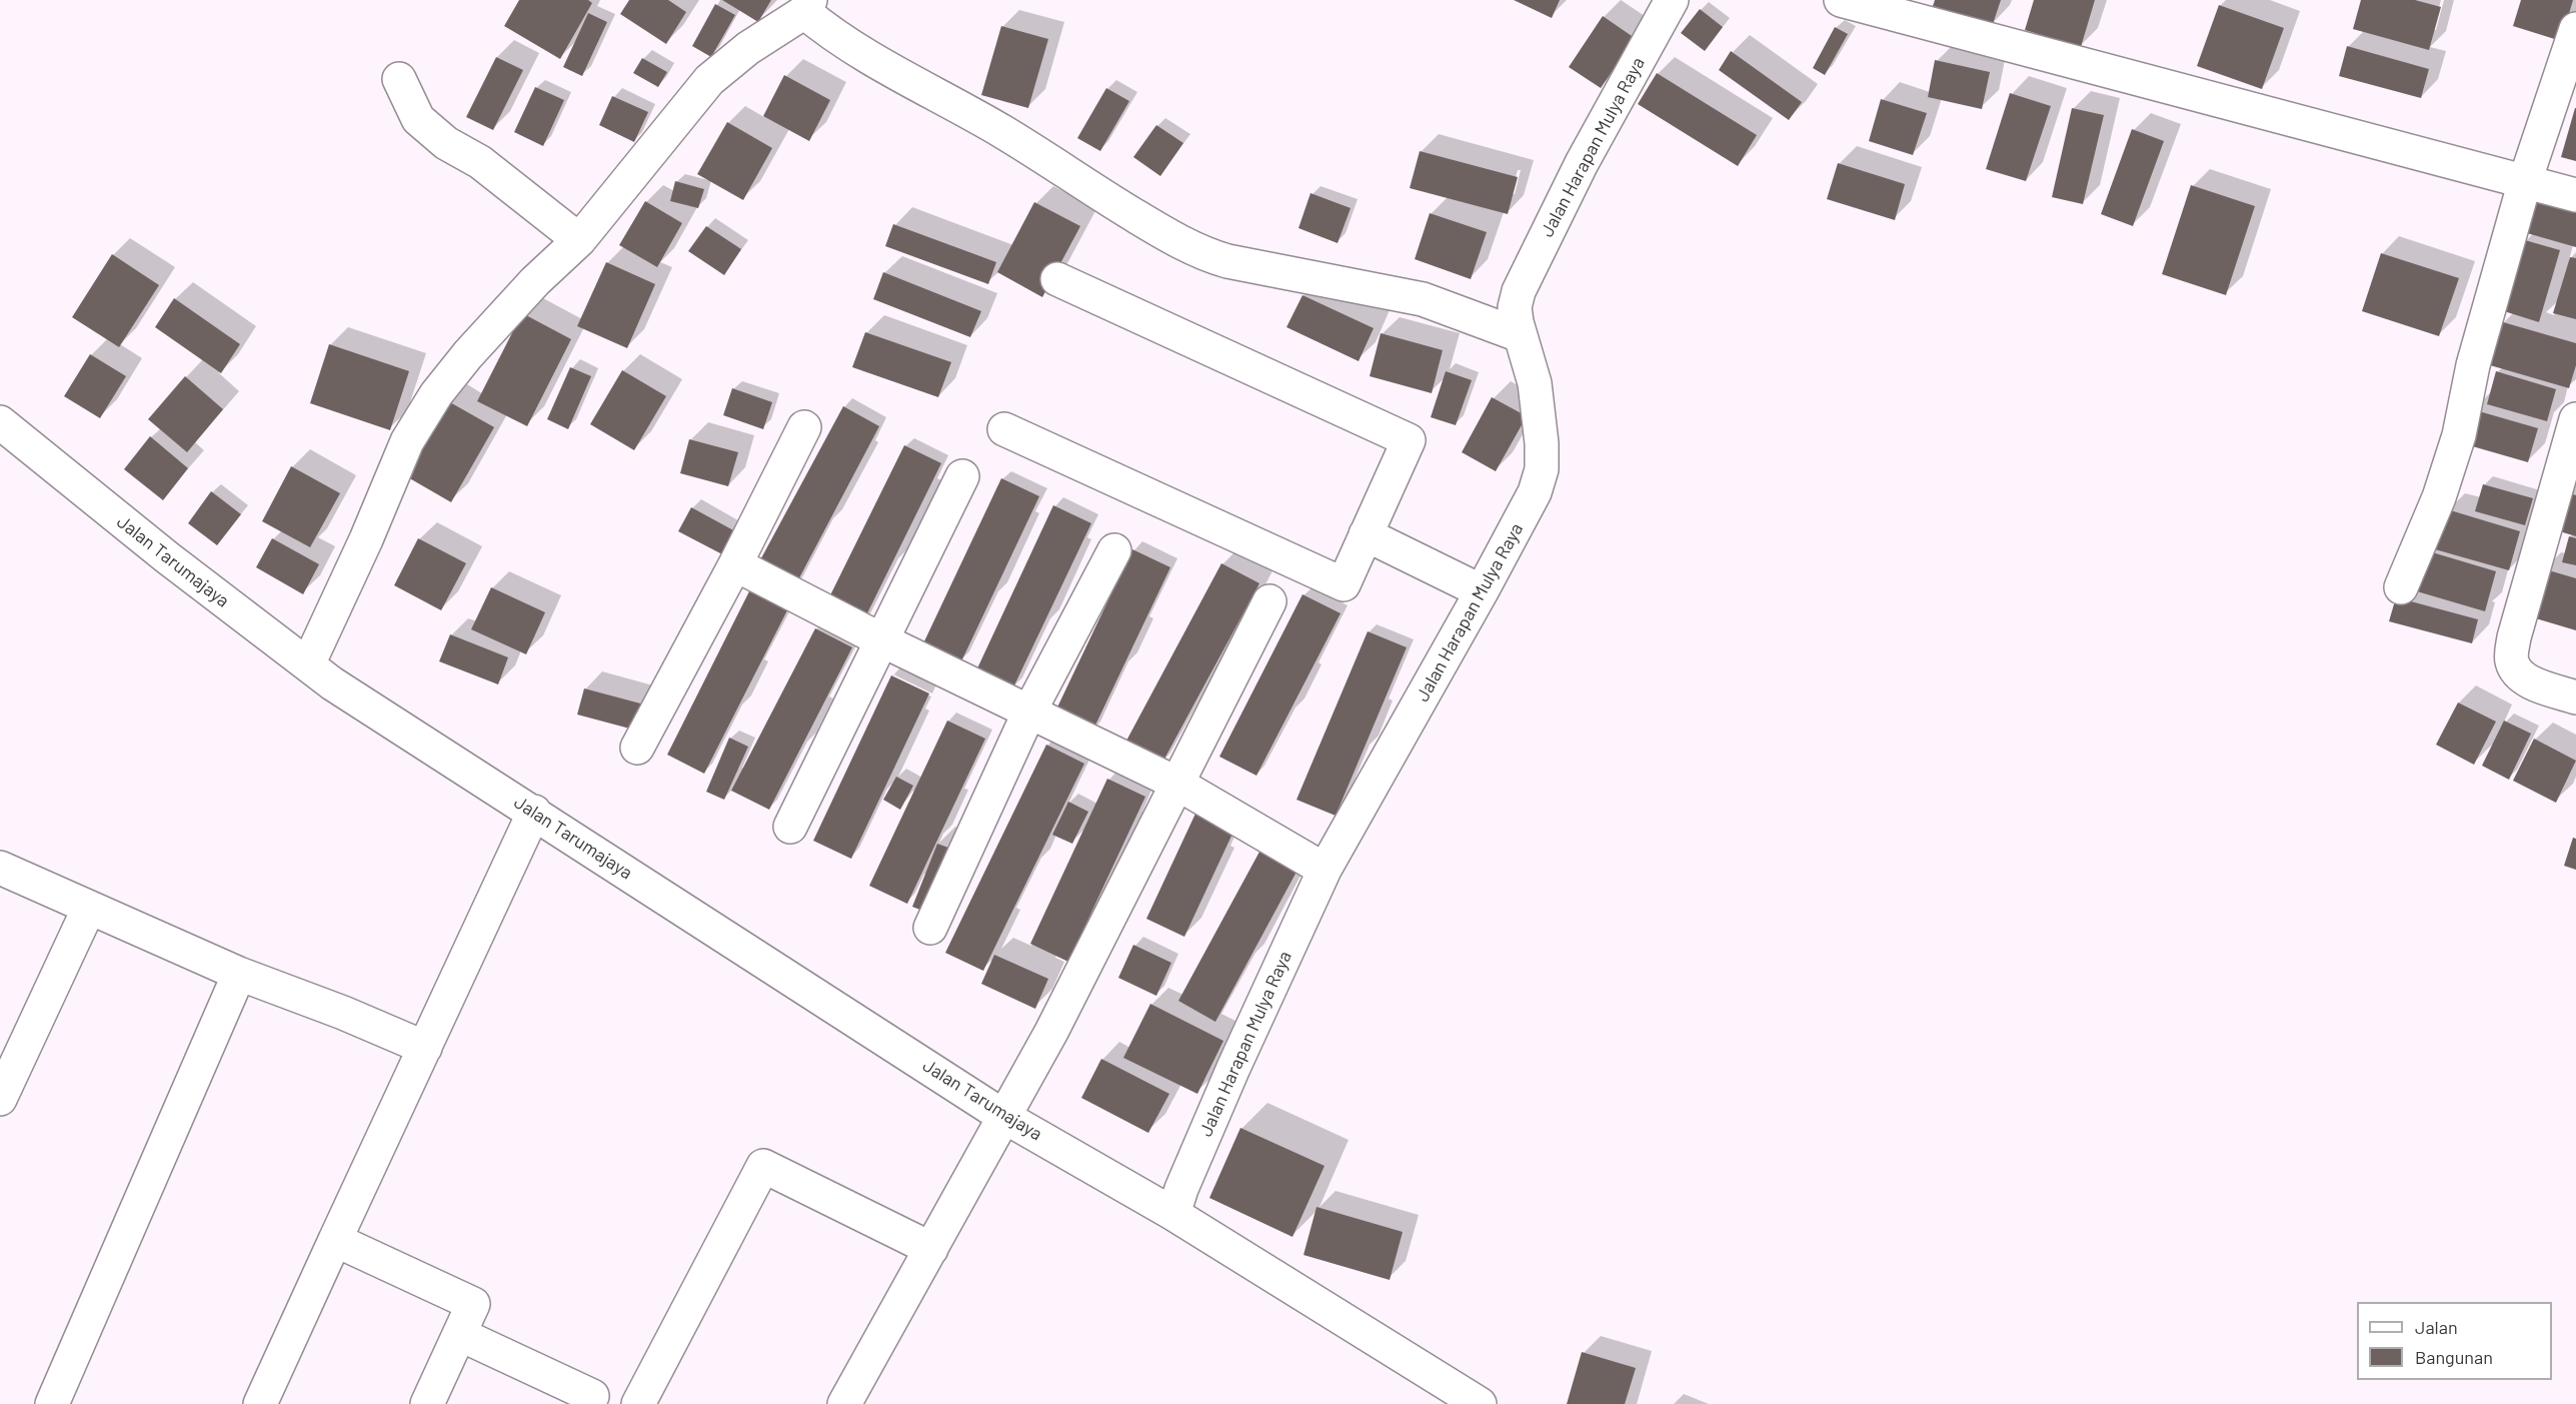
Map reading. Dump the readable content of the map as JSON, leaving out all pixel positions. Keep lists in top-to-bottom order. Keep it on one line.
{"streets":{"street":["Jalan Harapan Mulya Raya","Jalan Tarumajaya"]},"crossings":[["Jalan Harapan Mulya Raya","Jalan Tarumajaya"]],"legend":["Jalan","Bangunan"]}
